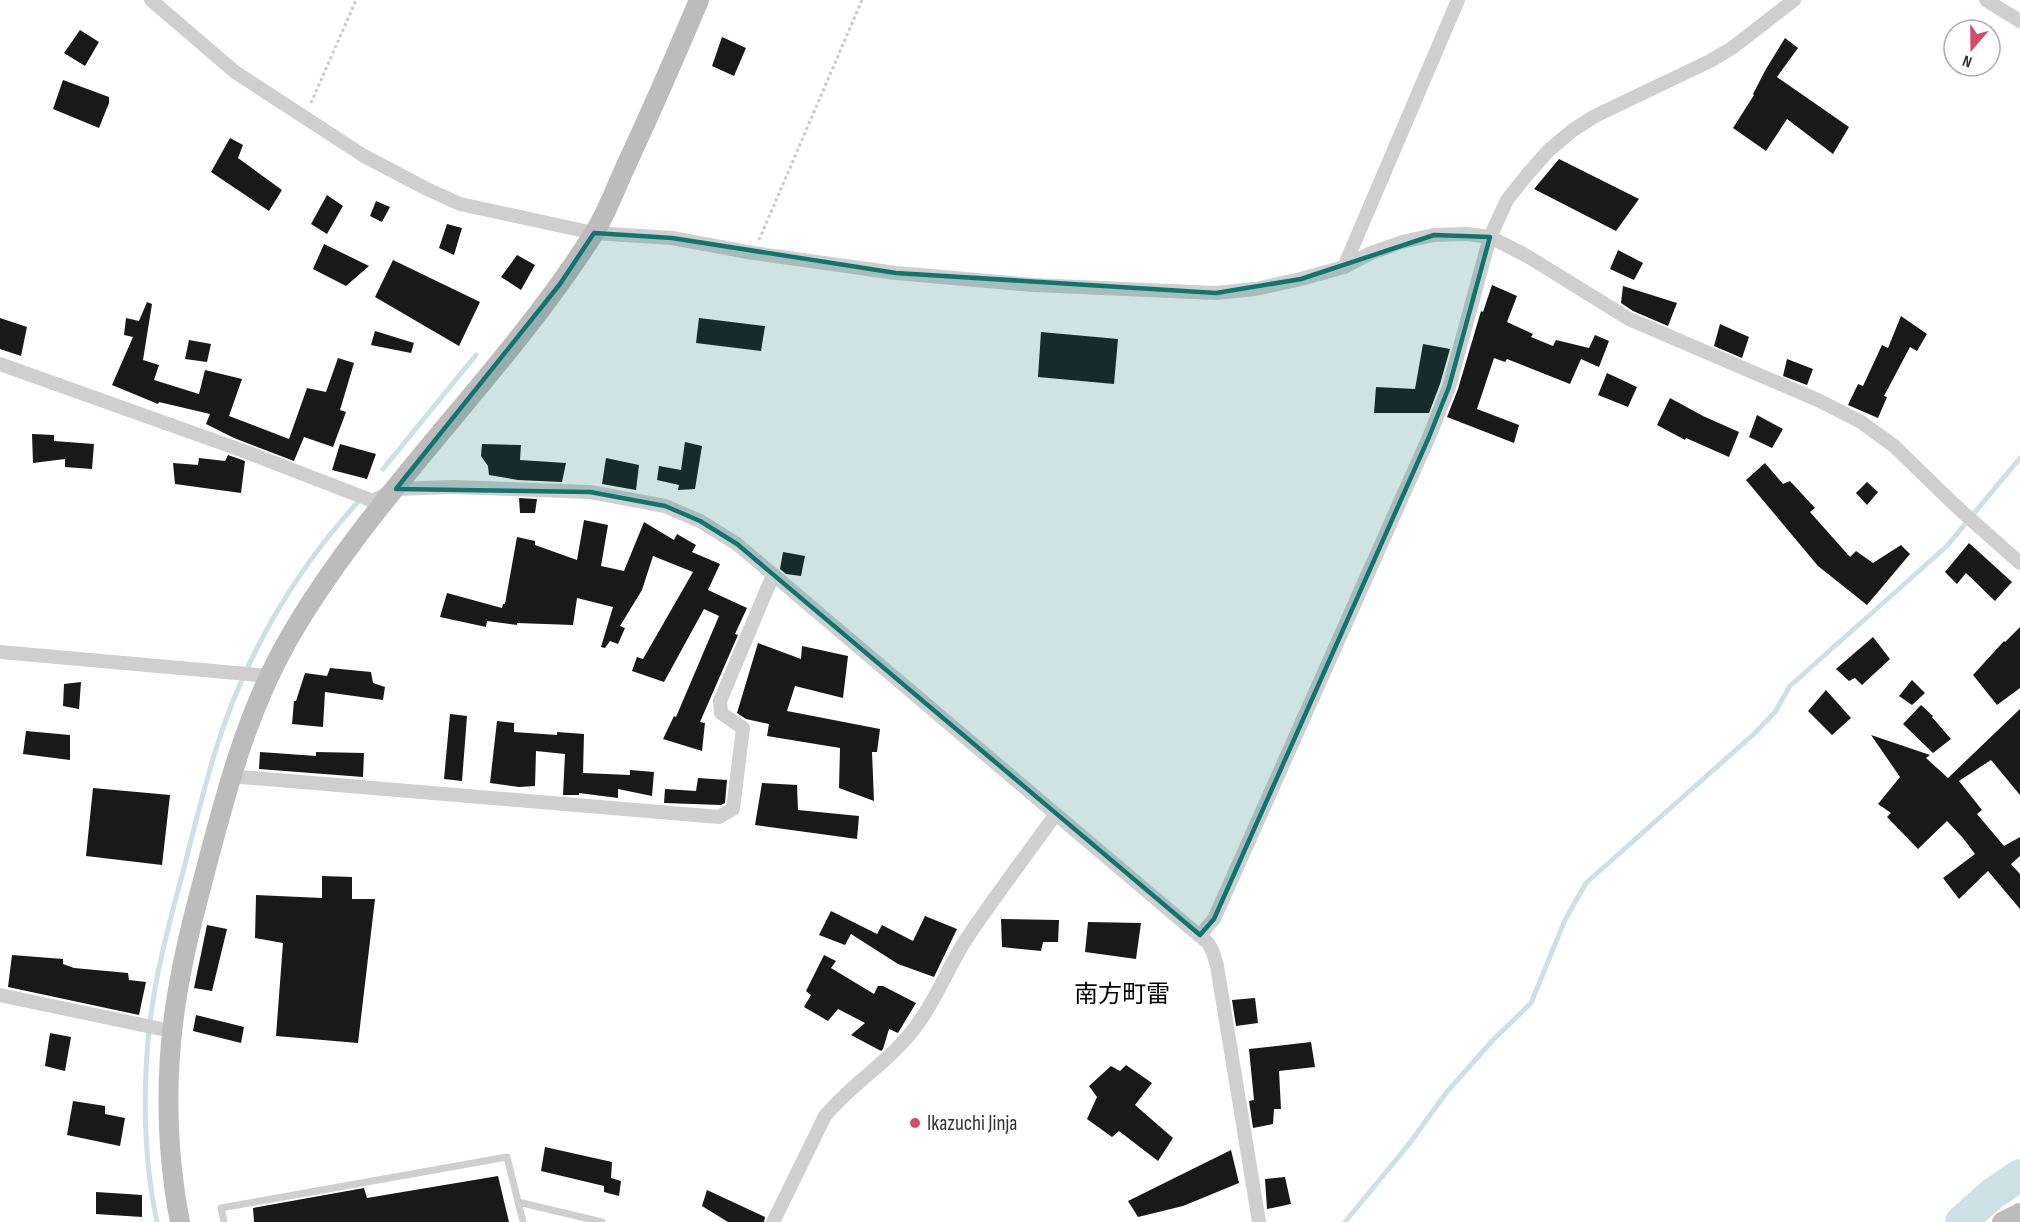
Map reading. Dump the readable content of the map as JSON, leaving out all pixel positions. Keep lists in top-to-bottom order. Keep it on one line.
{"districts":["南方町雷"],"places":["Ikazuchi Jinja"],"north":"bottom"}
